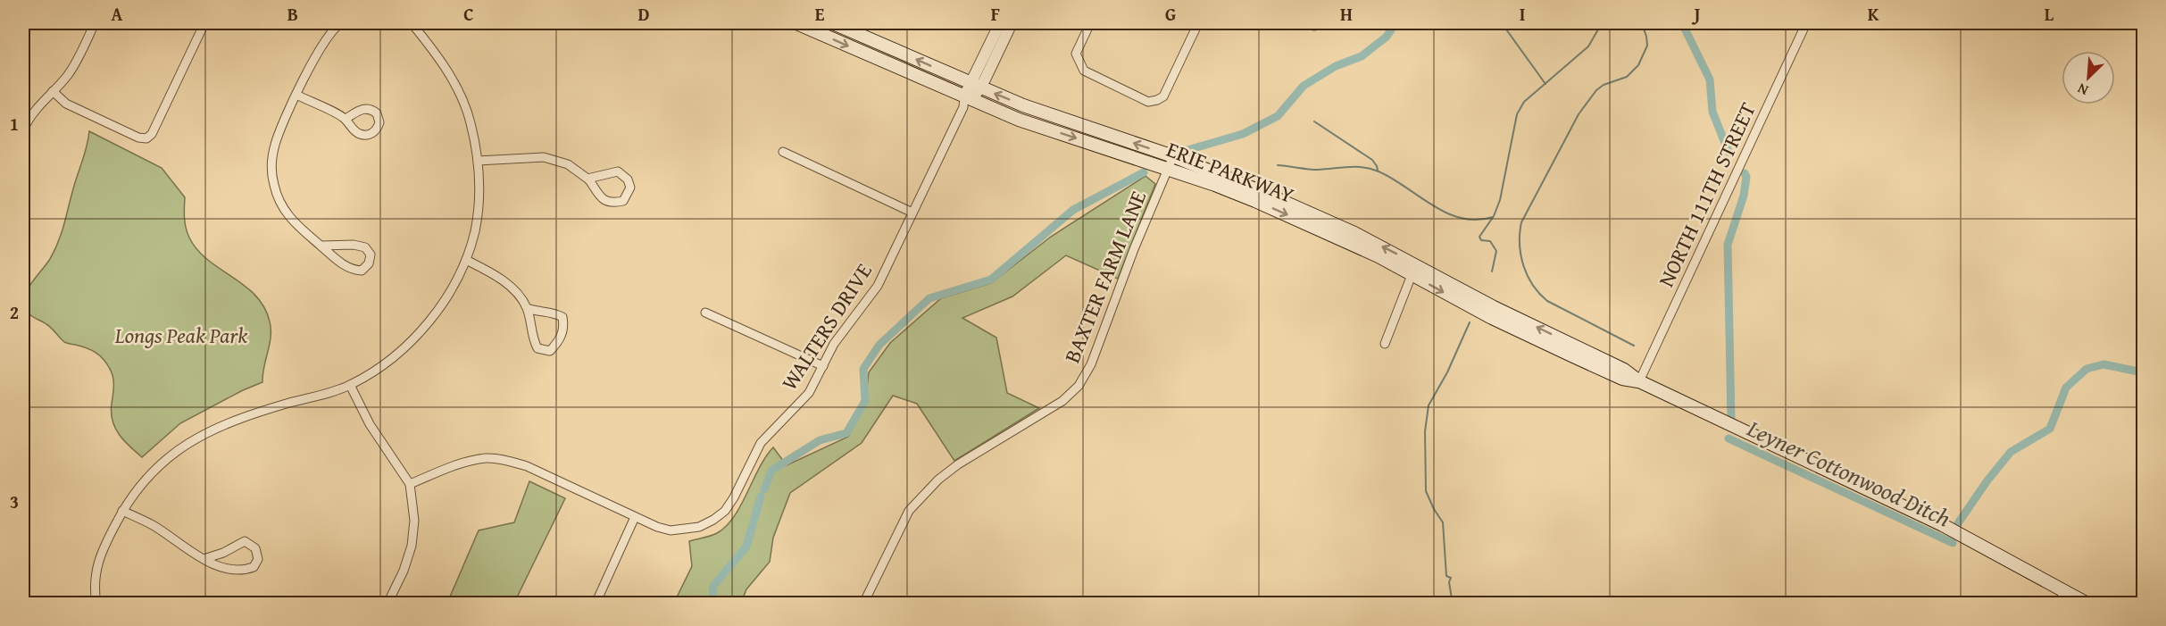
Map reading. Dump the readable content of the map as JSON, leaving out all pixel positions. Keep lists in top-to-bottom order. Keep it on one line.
{"streets":{"main road":["ERIE PARKWAY"],"street":["NORTH 111TH STREET","BAXTER FARM LANE","WALTERS DRIVE"]},"crossings":[["ERIE PARKWAY","NORTH 111TH STREET"],["ERIE PARKWAY","BAXTER FARM LANE"],["ERIE PARKWAY","WALTERS DRIVE"]],"water":["Leyner Cottonwood Ditch"],"parks":["Longs Peak Park"],"north":"bottom left","grid":{"columns":["A","B","C","D","E","F","G","H","I","J","K","L"],"rows":["1","2","3"]}}
